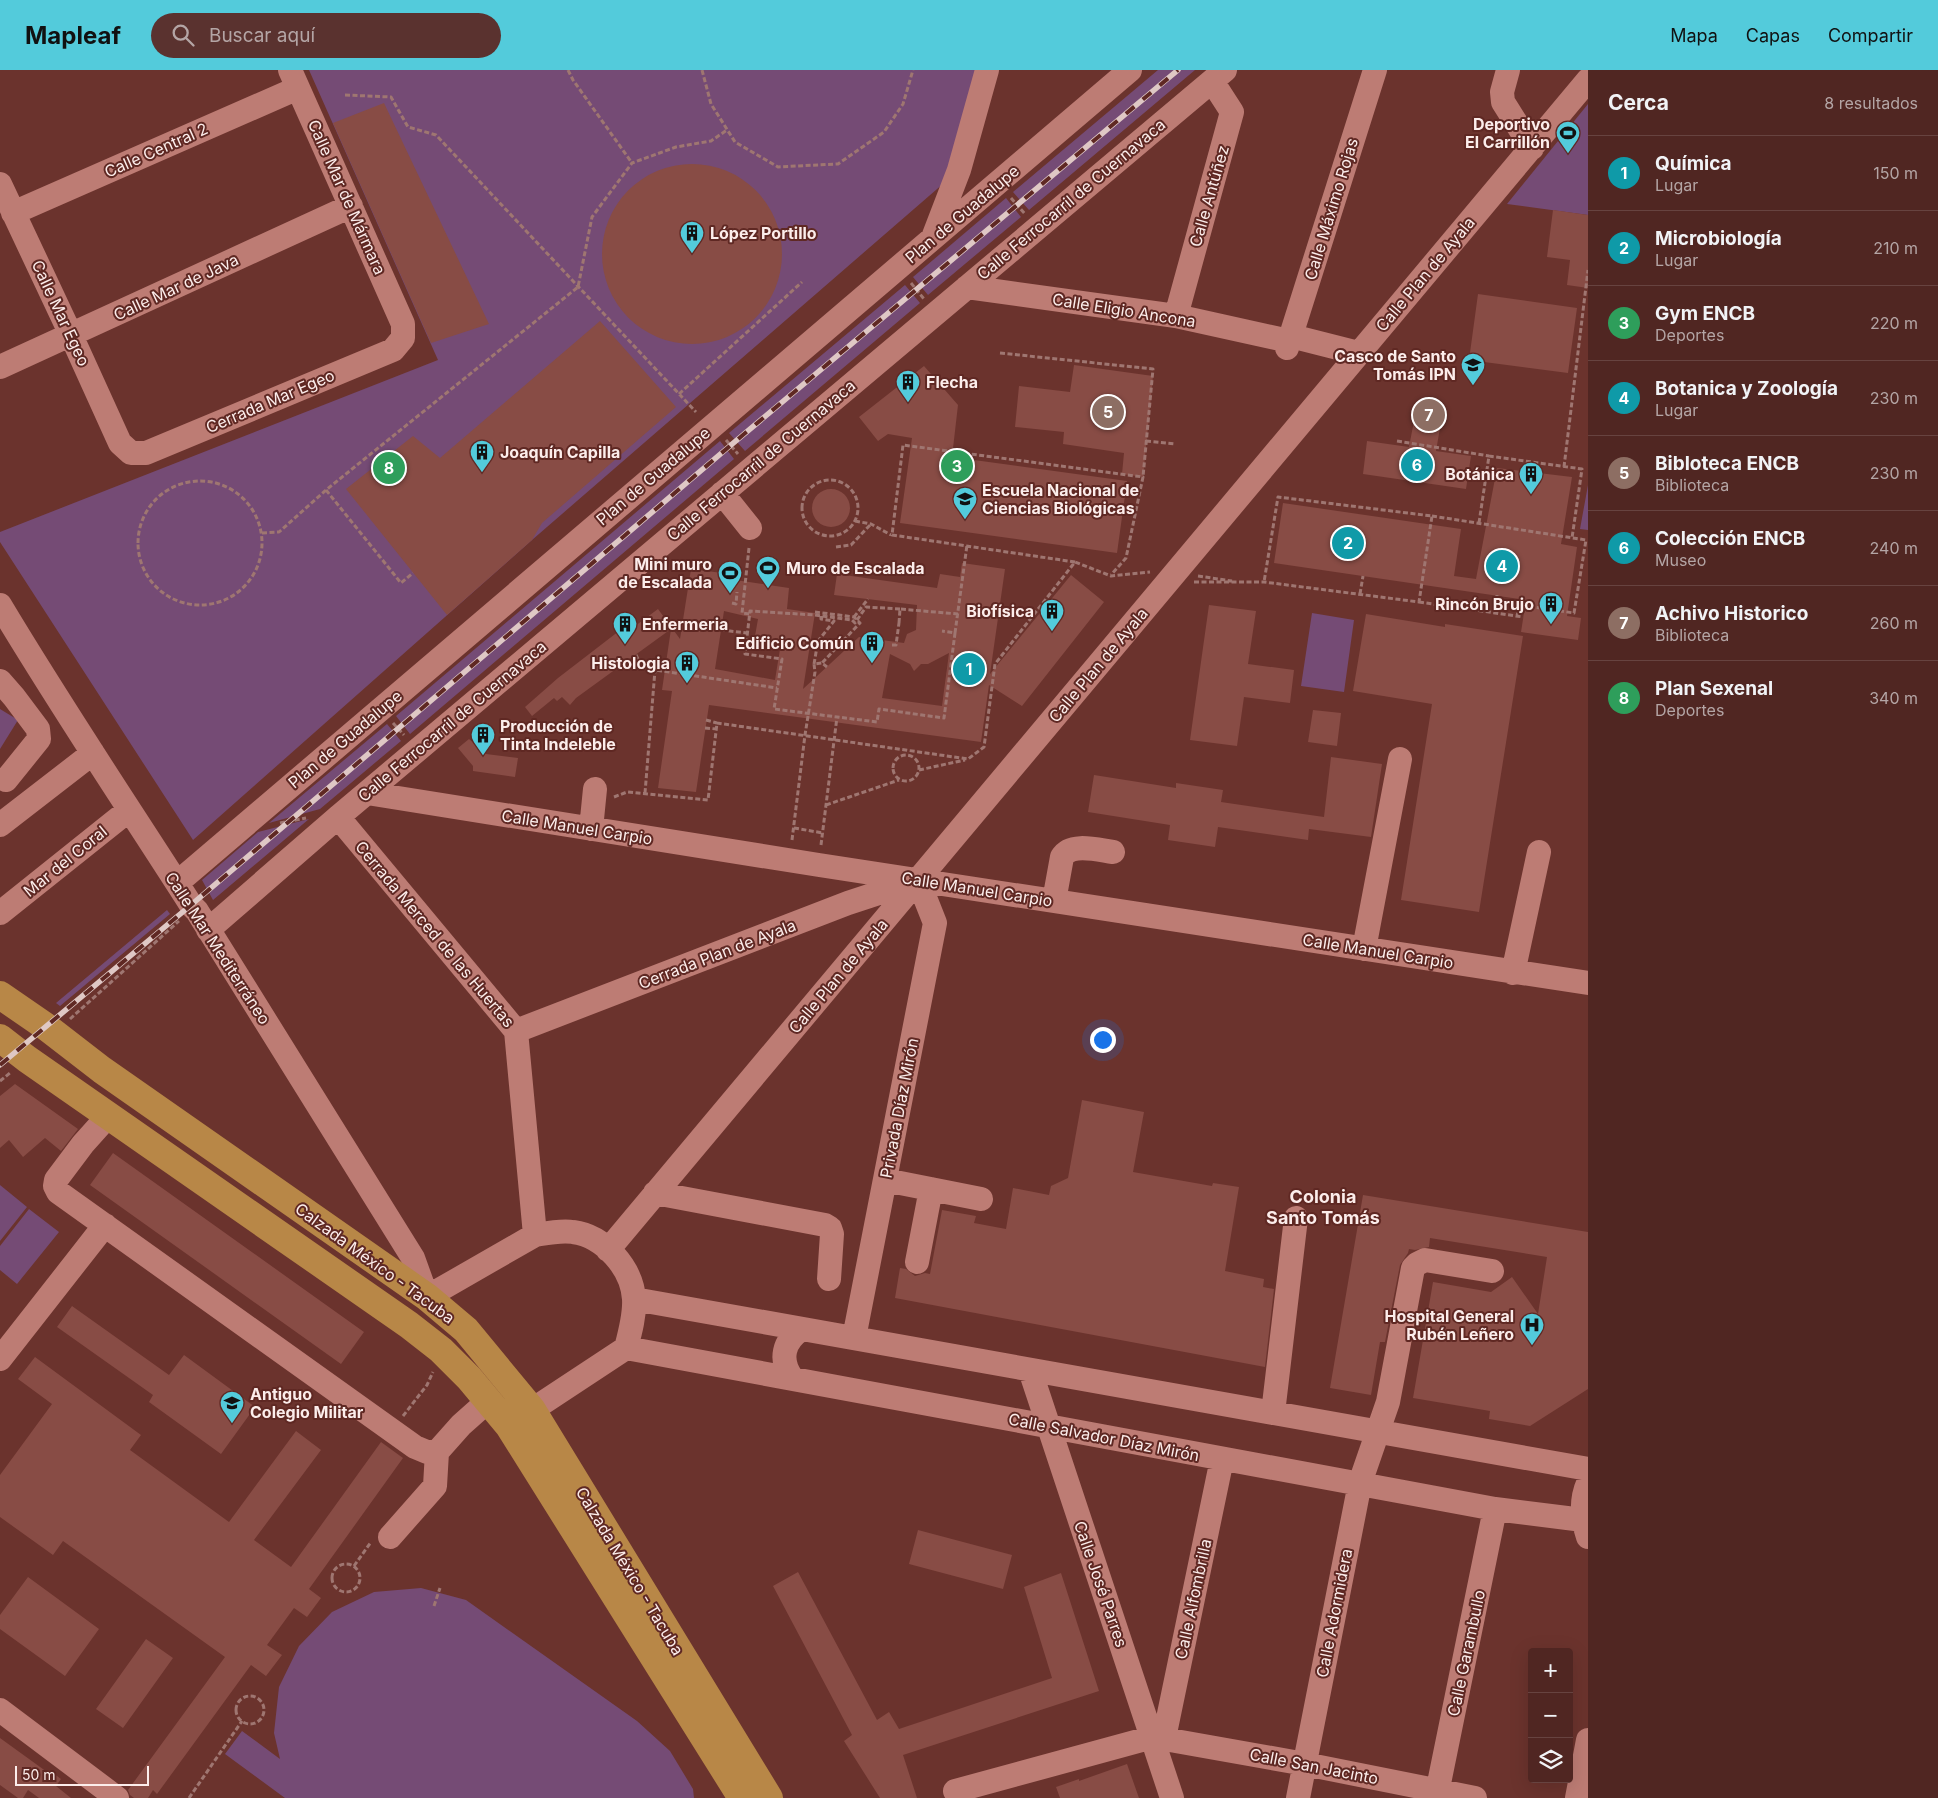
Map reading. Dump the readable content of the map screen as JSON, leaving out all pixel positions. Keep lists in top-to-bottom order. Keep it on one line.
{"streets":{"main road":["Calzada México - Tacuba"],"street":["Calle Central 2","Calle Antúñez","Calle Mar de Mármara","Calle Ferrocarril de Cuernavaca","Calle Máximo Rojas","Plan de Guadalupe","Calle Plan de Ayala","Calle Mar de Java","Calle Eligio Ancona","Calle Mar Egeo","Cerrada Mar Egeo","Calle Manuel Carpio","Mar del Coral","Cerrada Merced de las Huertas","Calle Mar Mediterráneo","Cerrada Plan de Ayala","Privada Díaz Mirón","Calle Salvador Díaz Mirón","Calle José Parres","Calle Alfombrilla","Calle Adormidera","Calle Garambullo","Calle San Jacinto"]},"crossings":[["Calle Central 2","Calle Mar de Mármara"],["Calle Central 2","Calle Mar Egeo"],["Calle Antúñez","Calle Ferrocarril de Cuernavaca"],["Calle Antúñez","Calle Eligio Ancona"],["Calle Mar de Mármara","Calle Mar de Java"],["Calle Mar de Mármara","Cerrada Mar Egeo"],["Calle Ferrocarril de Cuernavaca","Calle Eligio Ancona"],["Calle Ferrocarril de Cuernavaca","Calle Manuel Carpio"],["Calle Ferrocarril de Cuernavaca","Cerrada Merced de las Huertas"],["Calle Ferrocarril de Cuernavaca","Calle Mar Mediterráneo"],["Calle Máximo Rojas","Calle Eligio Ancona"],["Plan de Guadalupe","Calle Mar Mediterráneo"],["Calle Plan de Ayala","Calle Eligio Ancona"],["Calle Plan de Ayala","Calle Manuel Carpio"],["Calle Plan de Ayala","Cerrada Plan de Ayala"],["Calle Plan de Ayala","Privada Díaz Mirón"],["Calle Mar de Java","Calle Mar Egeo"],["Calle Mar Egeo","Cerrada Mar Egeo"],["Calle Manuel Carpio","Cerrada Plan de Ayala"],["Calle Manuel Carpio","Privada Díaz Mirón"],["Mar del Coral","Calle Mar Mediterráneo"],["Cerrada Merced de las Huertas","Cerrada Plan de Ayala"],["Calle Mar Mediterráneo","Calzada México - Tacuba"],["Cerrada Plan de Ayala","Privada Díaz Mirón"],["Calle Salvador Díaz Mirón","Calle José Parres"],["Calle Salvador Díaz Mirón","Calle Alfombrilla"],["Calle Salvador Díaz Mirón","Calle Adormidera"],["Calle Salvador Díaz Mirón","Calle Garambullo"],["Calle José Parres","Calle Alfombrilla"],["Calle José Parres","Calle San Jacinto"],["Calle Alfombrilla","Calle San Jacinto"],["Calle Adormidera","Calle San Jacinto"],["Calle Garambullo","Calle San Jacinto"]],"districts":["Colonia Santo Tomás"],"places":{"sports":["Deportivo El Carrillón","Muro de Escalada","Mini muro de Escalada"],"building":["López Portillo","Flecha","Joaquín Capilla","Botánica","Rincón Brujo","Biofísica","Enfermeria","Edificio Común","Histologia","Producción de Tinta Indeleble"],"school or university":["Casco de Santo Tomás IPN","Escuela Nacional de Ciencias Biológicas","Antiguo Colegio Militar"],"hospital":["Hospital General Rubén Leñero"]},"scale_bar":"50 m","page":{"header":"Mapleaf","search":"Buscar aquí","nav":["Mapa","Capas","Compartir"],"heading":["Cerca","8 resultados"],"list":[{"mark":"1","name":"Química","note":"Lugar","value":"150 m"},{"mark":"2","name":"Microbiología","note":"Lugar","value":"210 m"},{"mark":"3","name":"Gym ENCB","note":"Deportes","value":"220 m"},{"mark":"4","name":"Botanica y Zoología","note":"Lugar","value":"230 m"},{"mark":"5","name":"Bibloteca ENCB","note":"Biblioteca","value":"230 m"},{"mark":"6","name":"Colección ENCB","note":"Museo","value":"240 m"},{"mark":"7","name":"Achivo Historico","note":"Biblioteca","value":"260 m"},{"mark":"8","name":"Plan Sexenal","note":"Deportes","value":"340 m"}],"pins":["5","7","6","3","8","2","4","1"],"map_buttons":["+","−"],"scale":"50 m"}}
